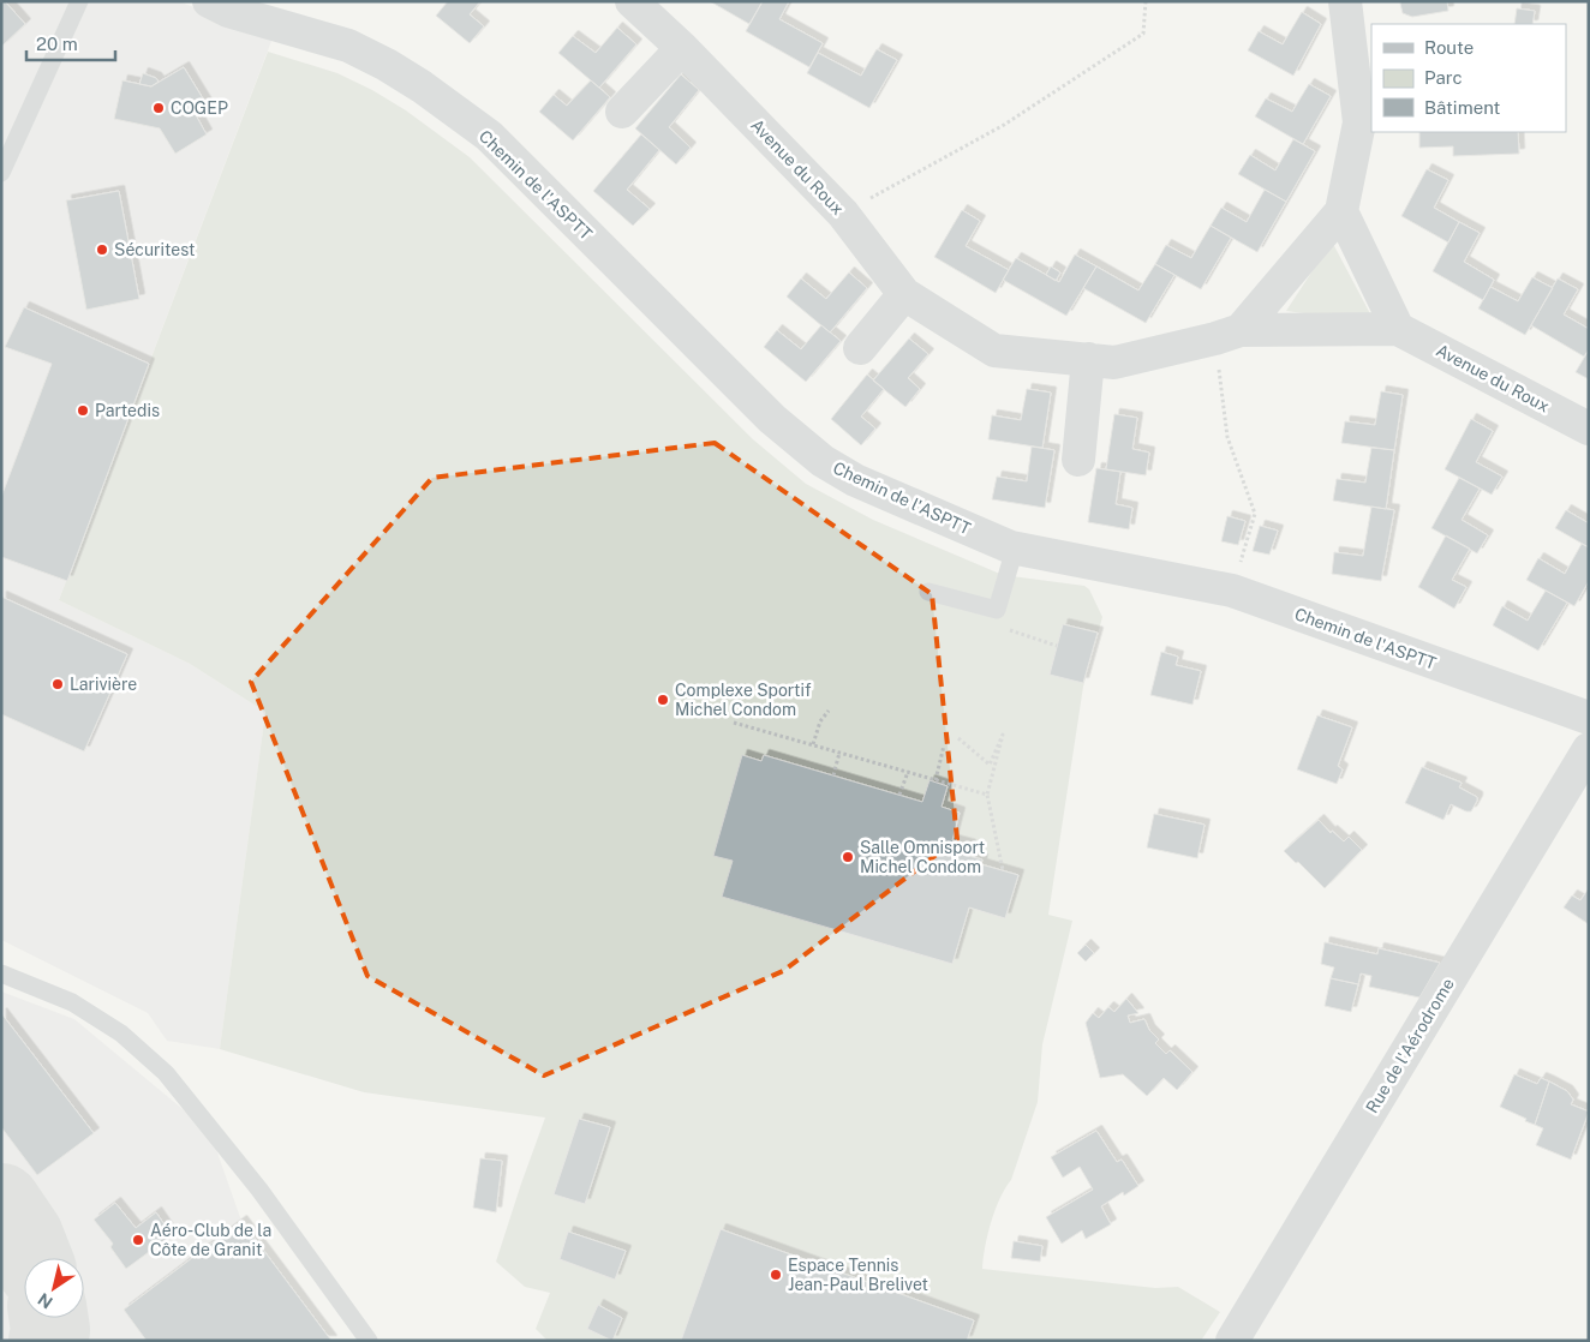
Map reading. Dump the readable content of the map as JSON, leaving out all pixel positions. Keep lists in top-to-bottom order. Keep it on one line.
{"streets":{"street":["Avenue du Roux","Chemin de l'ASPTT","Rue de l'Aérodrome"]},"places":["COGEP","Sécuritest","Partedis","Larivière","Complexe Sportif Michel Condom","Salle Omnisport Michel Condom","Aéro-Club de la Côte de Granit","Espace Tennis Jean-Paul Brelivet"],"legend":["Route","Parc","Bâtiment"],"scale_bar":"20 m","north":"bottom left"}
